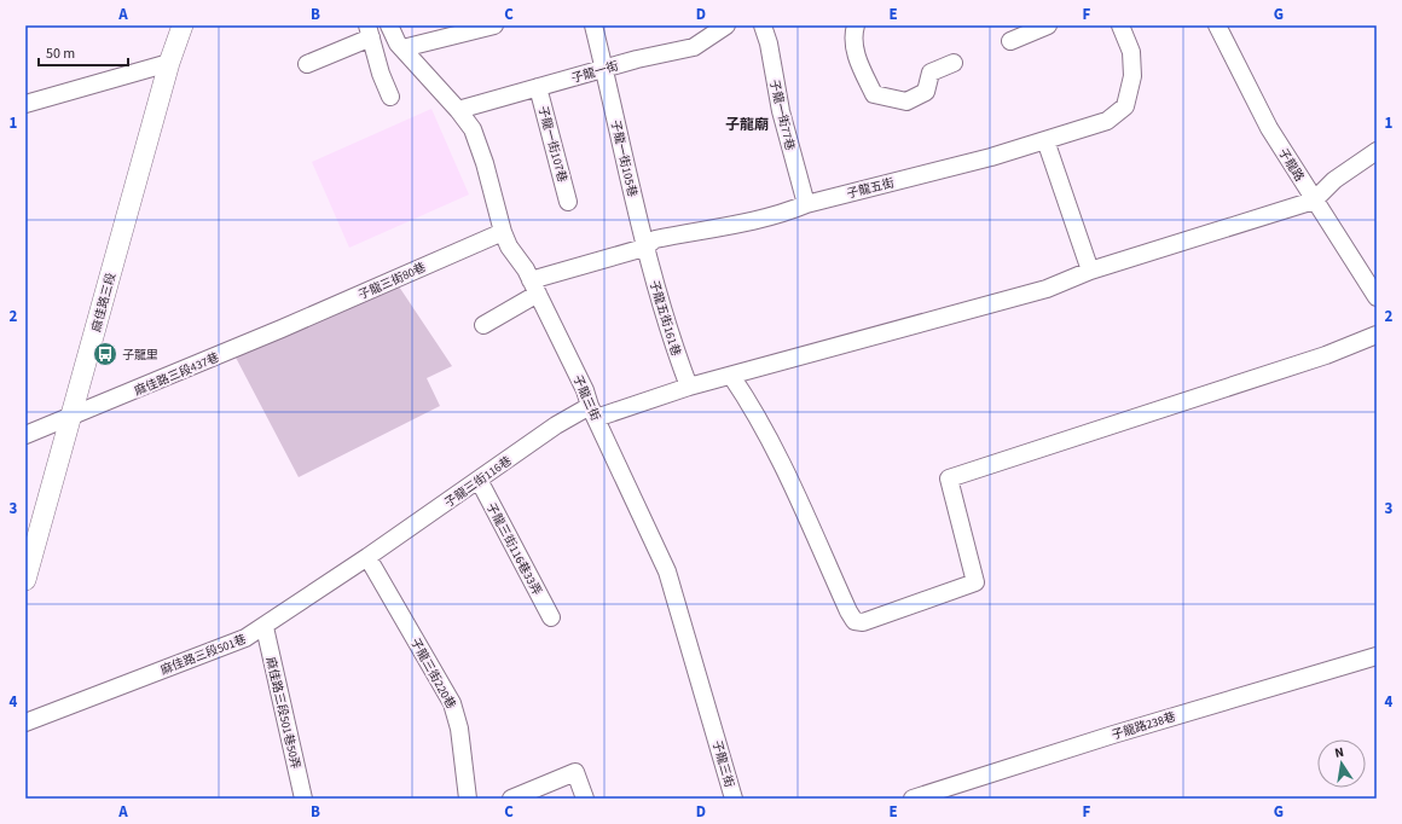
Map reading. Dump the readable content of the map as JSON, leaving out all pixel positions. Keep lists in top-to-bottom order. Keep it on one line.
{"streets":{"main road":["麻佳路三段"],"street":["子龍一街","子龍一街77巷","子龍一街107巷","子龍一街105巷","子龍路","子龍五街","子龍三街80巷","子龍五街161巷","麻佳路三段437巷","子龍三街","子龍三街116巷","子龍三街116巷33弄","麻佳路三段501巷","子龍三街220巷","麻佳路三段501巷50弄","子龍路238巷"]},"crossings":[["子龍一街","子龍一街107巷"],["子龍一街","子龍一街105巷"],["子龍一街","子龍三街"],["子龍一街77巷","子龍五街"],["子龍一街105巷","子龍五街"],["子龍一街105巷","子龍五街161巷"],["子龍路","子龍三街116巷"],["子龍五街","子龍五街161巷"],["子龍五街","子龍三街"],["子龍三街80巷","麻佳路三段437巷"],["子龍三街80巷","子龍三街"],["麻佳路三段","麻佳路三段437巷"],["子龍五街161巷","子龍三街116巷"],["子龍三街","子龍三街116巷"],["子龍三街116巷","子龍三街116巷33弄"],["子龍三街116巷","麻佳路三段501巷"],["子龍三街116巷","子龍三街220巷"],["麻佳路三段501巷","子龍三街220巷"],["麻佳路三段501巷","麻佳路三段501巷50弄"]],"districts":["子龍廟"],"places":{"bus stop":["子龍里"]},"scale_bar":"50 m","north":"top","grid":{"columns":["A","B","C","D","E","F","G"],"rows":["1","2","3","4"]}}
